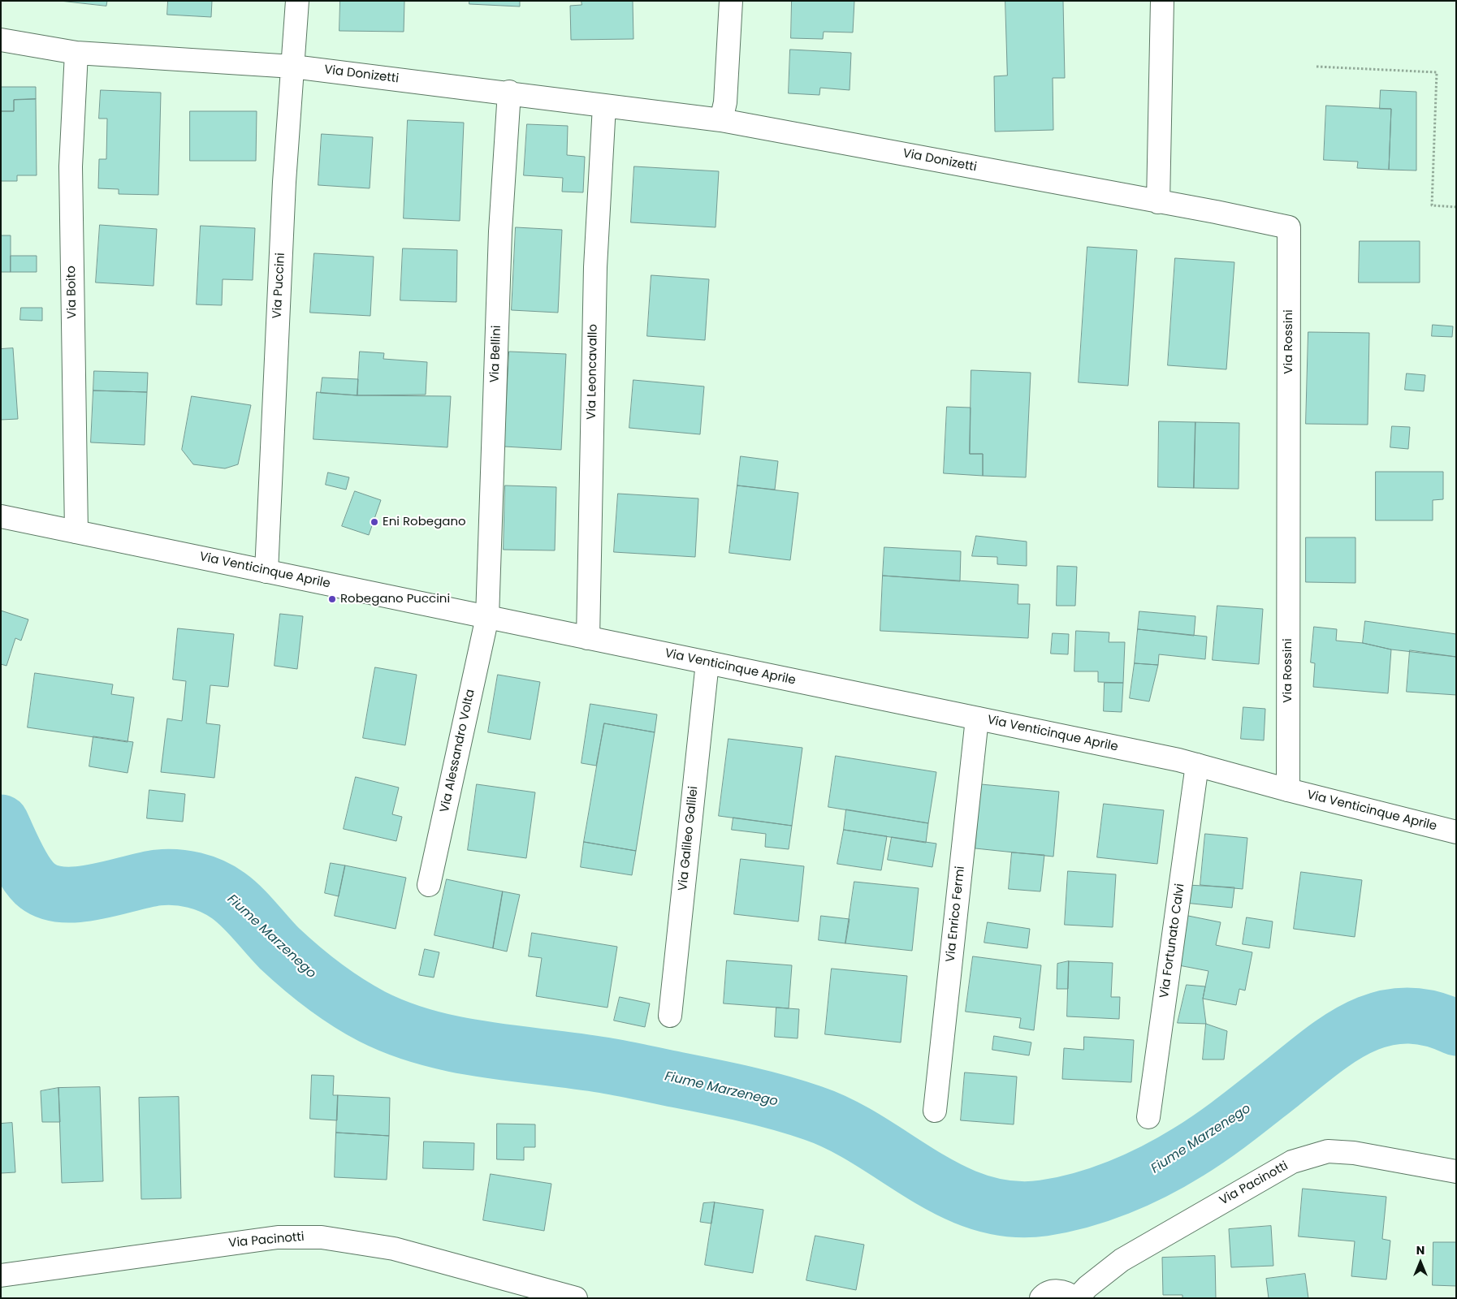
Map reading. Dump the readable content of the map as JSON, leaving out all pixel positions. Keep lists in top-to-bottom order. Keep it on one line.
{"streets":{"street":["Via Donizetti","Via Puccini","Via Boito","Via Rossini","Via Bellini","Via Leoncavallo","Via Venticinque Aprile","Via Alessandro Volta","Via Galileo Galilei","Via Enrico Fermi","Via Fortunato Calvi","Via Pacinotti"]},"crossings":[["Via Donizetti","Via Puccini"],["Via Donizetti","Via Boito"],["Via Donizetti","Via Rossini"],["Via Donizetti","Via Bellini"],["Via Donizetti","Via Leoncavallo"],["Via Puccini","Via Venticinque Aprile"],["Via Boito","Via Venticinque Aprile"],["Via Rossini","Via Venticinque Aprile"],["Via Bellini","Via Venticinque Aprile"],["Via Bellini","Via Alessandro Volta"],["Via Leoncavallo","Via Venticinque Aprile"],["Via Venticinque Aprile","Via Alessandro Volta"],["Via Venticinque Aprile","Via Galileo Galilei"],["Via Venticinque Aprile","Via Enrico Fermi"],["Via Venticinque Aprile","Via Fortunato Calvi"]],"water":["Fiume Marzenego"],"places":["Eni Robegano","Robegano Puccini"],"north":"top"}
